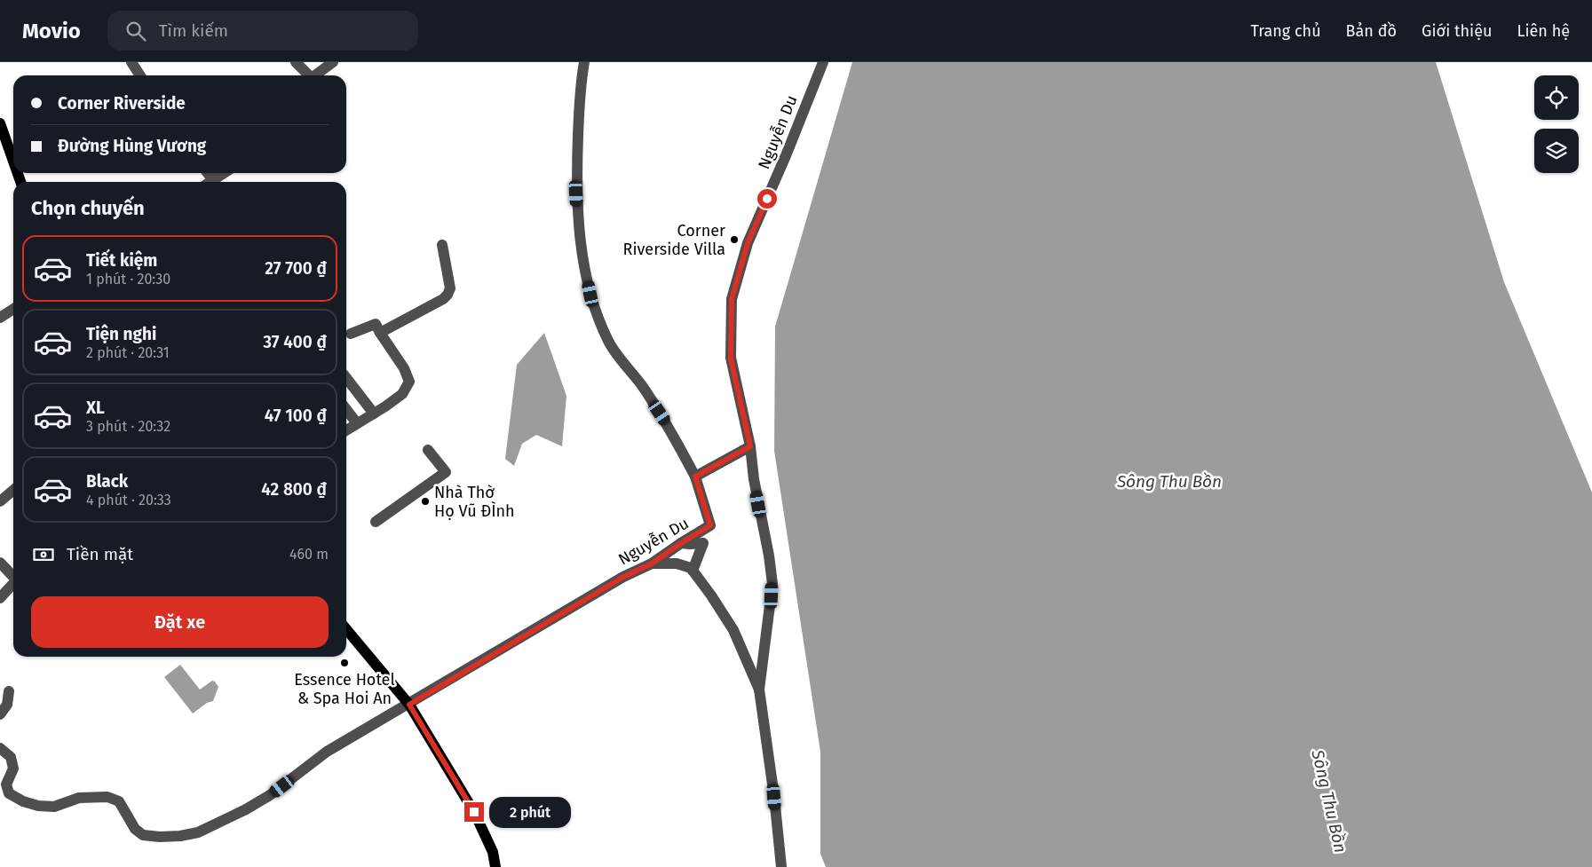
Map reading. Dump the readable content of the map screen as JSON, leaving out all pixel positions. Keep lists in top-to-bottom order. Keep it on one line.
{"streets":{"street":["Nguyễn Du"]},"water":["Sông Thu Bồn"],"places":["Corner Riverside Villa","Nhà Thờ Họ Vũ ĐÌnh","Essence Hotel & Spa Hoi An"],"page":{"header":"Movio","search":"Tìm kiếm","nav":["Trang chủ","Bản đồ","Giới thiệu","Liên hệ"],"banner":["Corner Riverside","Đường Hùng Vương"],"heading":"Chọn chuyến","list":[{"name":"Tiết kiệm","note":"1 phút · 20:30","value":"27 700 ₫"},{"name":"Tiện nghi","note":"2 phút · 20:31","value":"37 400 ₫"},{"name":"XL","note":"3 phút · 20:32","value":"47 100 ₫"},{"name":"Black","note":"4 phút · 20:33","value":"42 800 ₫"}],"pay":["Tiền mặt","460 m"],"buttons":"Đặt xe","bubble":"2 phút"}}
